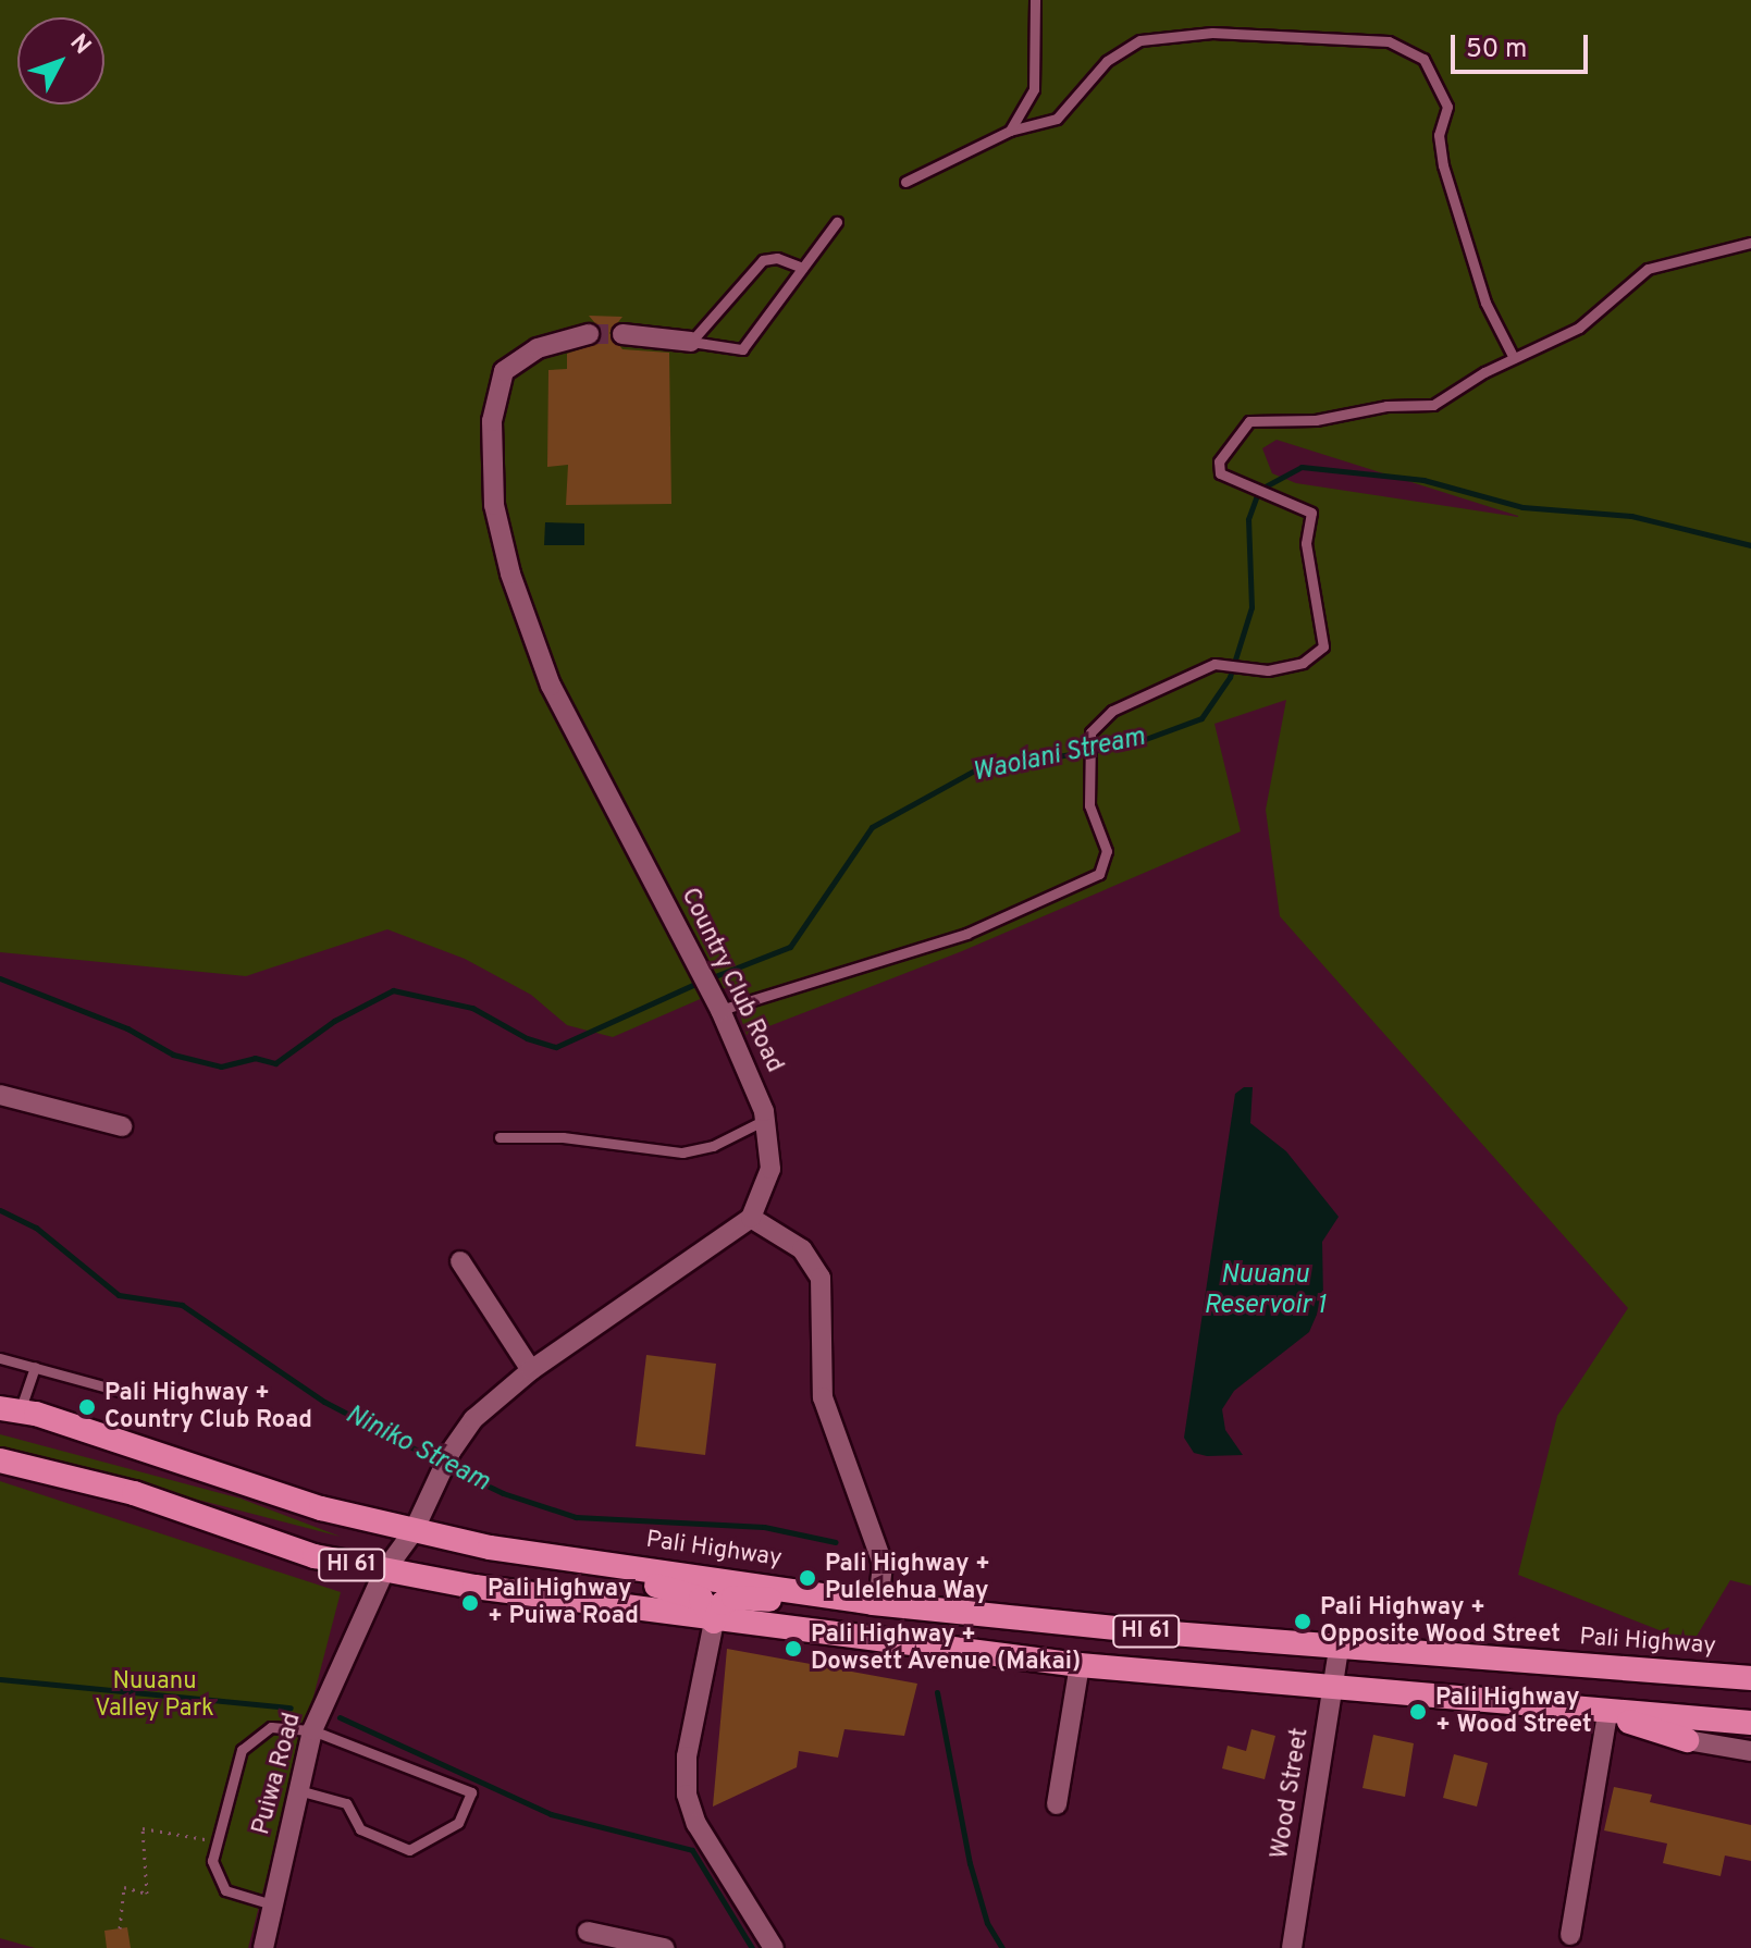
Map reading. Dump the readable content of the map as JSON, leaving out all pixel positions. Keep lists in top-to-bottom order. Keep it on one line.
{"streets":{"highway":["Pali Highway","HI 61"],"street":["Country Club Road","Puiwa Road","Wood Street"]},"crossings":[["Pali Highway","Wood Street"],["HI 61","Puiwa Road"],["HI 61","Wood Street"]],"water":["Waolani Stream","Nuuanu Reservoir 1","Niniko Stream"],"parks":["Nuuanu Valley Park"],"places":["Pali Highway + Country Club Road","Pali Highway + Pulelehua Way","Pali Highway + Puiwa Road","Pali Highway + Opposite Wood Street","Pali Highway + Dowsett Avenue (Makai)","Pali Highway + Wood Street"],"scale_bar":"50 m","north":"top right"}
